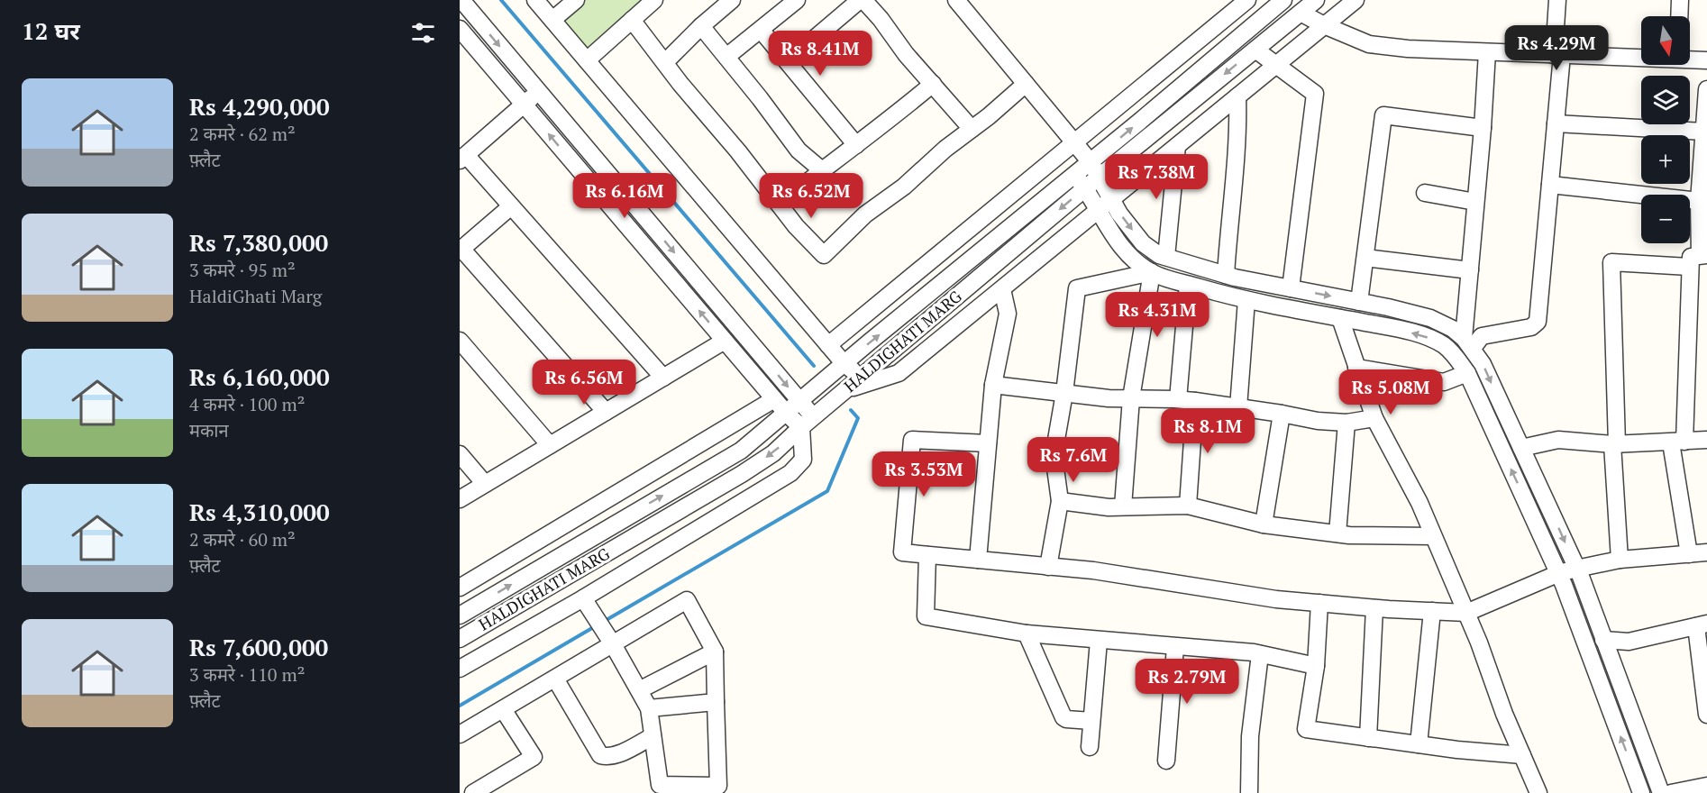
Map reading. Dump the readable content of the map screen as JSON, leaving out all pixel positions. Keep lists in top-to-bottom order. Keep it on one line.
{"streets":{"street":["HALDIGHATI MARG"]},"north":"bottom","page":{"heading":"12 घर","map_buttons":["+","−"],"price":["Rs 4.29M","Rs 8.41M","Rs 7.38M","Rs 6.16M","Rs 6.52M","Rs 4.31M","Rs 6.56M","Rs 5.08M","Rs 8.1M","Rs 7.6M","Rs 3.53M","Rs 2.79M"],"list":[{"name":"Rs 4,290,000","note":"2 कमरे · 62 m² · फ़्लैट"},{"name":"Rs 7,380,000","note":"3 कमरे · 95 m² · HaldiGhati Marg"},{"name":"Rs 6,160,000","note":"4 कमरे · 100 m² · मकान"},{"name":"Rs 4,310,000","note":"2 कमरे · 60 m² · फ़्लैट"},{"name":"Rs 7,600,000","note":"3 कमरे · 110 m² · फ़्लैट"}]}}
